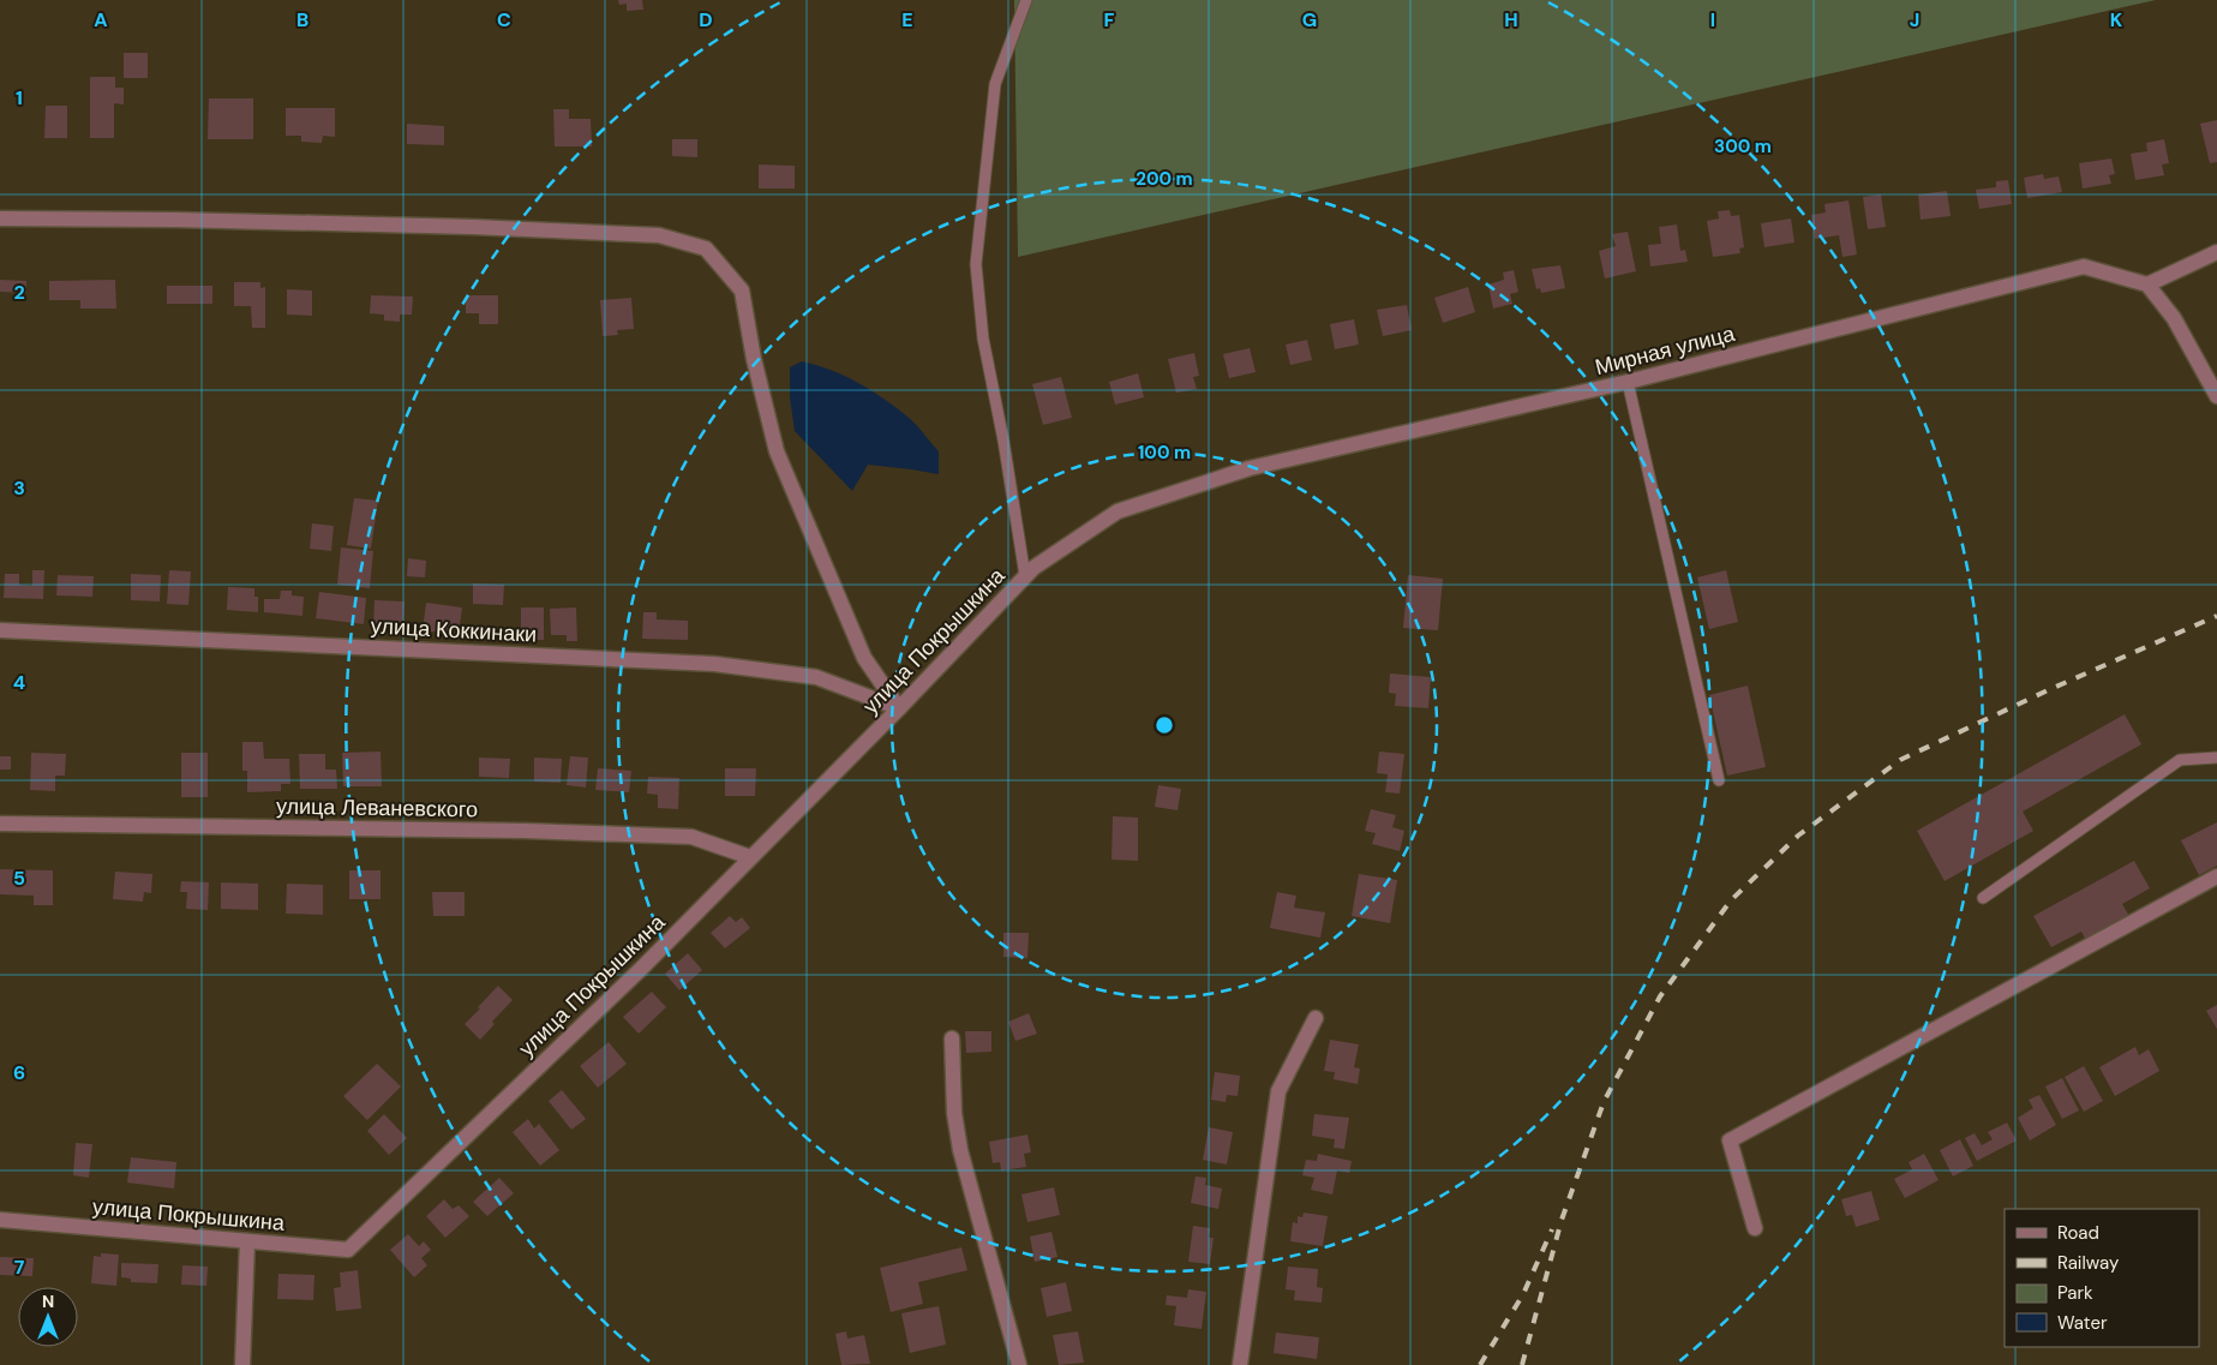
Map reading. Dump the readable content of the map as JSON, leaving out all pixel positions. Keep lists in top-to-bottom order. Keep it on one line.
{"streets":{"street":["Мирная улица","улица Коккинаки","улица Покрышкина","улица Леваневского"]},"crossings":[["Мирная улица","улица Покрышкина"],["улица Коккинаки","улица Покрышкина"],["улица Покрышкина","улица Леваневского"]],"legend":["Road","Railway","Park","Water"],"north":"top","grid":{"columns":["A","B","C","D","E","F","G","H","I","J","K"],"rows":["1","2","3","4","5","6","7"]},"rings":["300 m","200 m","100 m"]}
